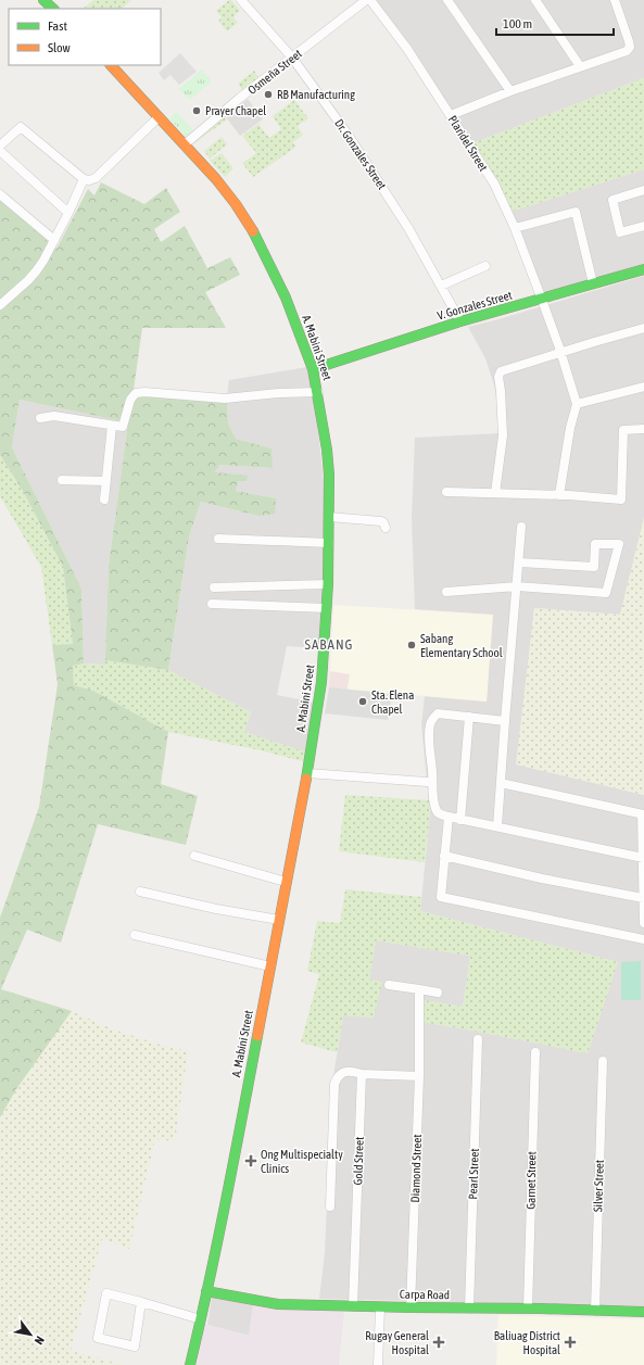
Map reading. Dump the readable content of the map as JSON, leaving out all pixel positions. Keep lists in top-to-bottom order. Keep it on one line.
{"streets":{"main road":["V. Gonzales Street","A. Mabini Street","Carpa Road"],"street":["Osmeña Street","Plaridel Street","Dr. Gonzales Street","Gold Street","Diamond Street","Pearl Street","Garnet Street","Silver Street"]},"crossings":[["Osmeña Street","Dr. Gonzales Street"],["Osmeña Street","A. Mabini Street"],["Plaridel Street","V. Gonzales Street"],["Dr. Gonzales Street","V. Gonzales Street"],["V. Gonzales Street","A. Mabini Street"],["A. Mabini Street","Carpa Road"],["Gold Street","Carpa Road"],["Diamond Street","Carpa Road"],["Pearl Street","Carpa Road"],["Garnet Street","Carpa Road"],["Silver Street","Carpa Road"]],"districts":["SABANG"],"places":{"other":["RB Manufacturing","Prayer Chapel","Sabang Elementary School","Sta. Elena Chapel"],"health":["Ong Multispecialty Clinics","Rugay General Hospital","Baliuag District Hospital"]},"legend":["Fast","Slow"],"scale_bar":"100 m","north":"bottom right"}
